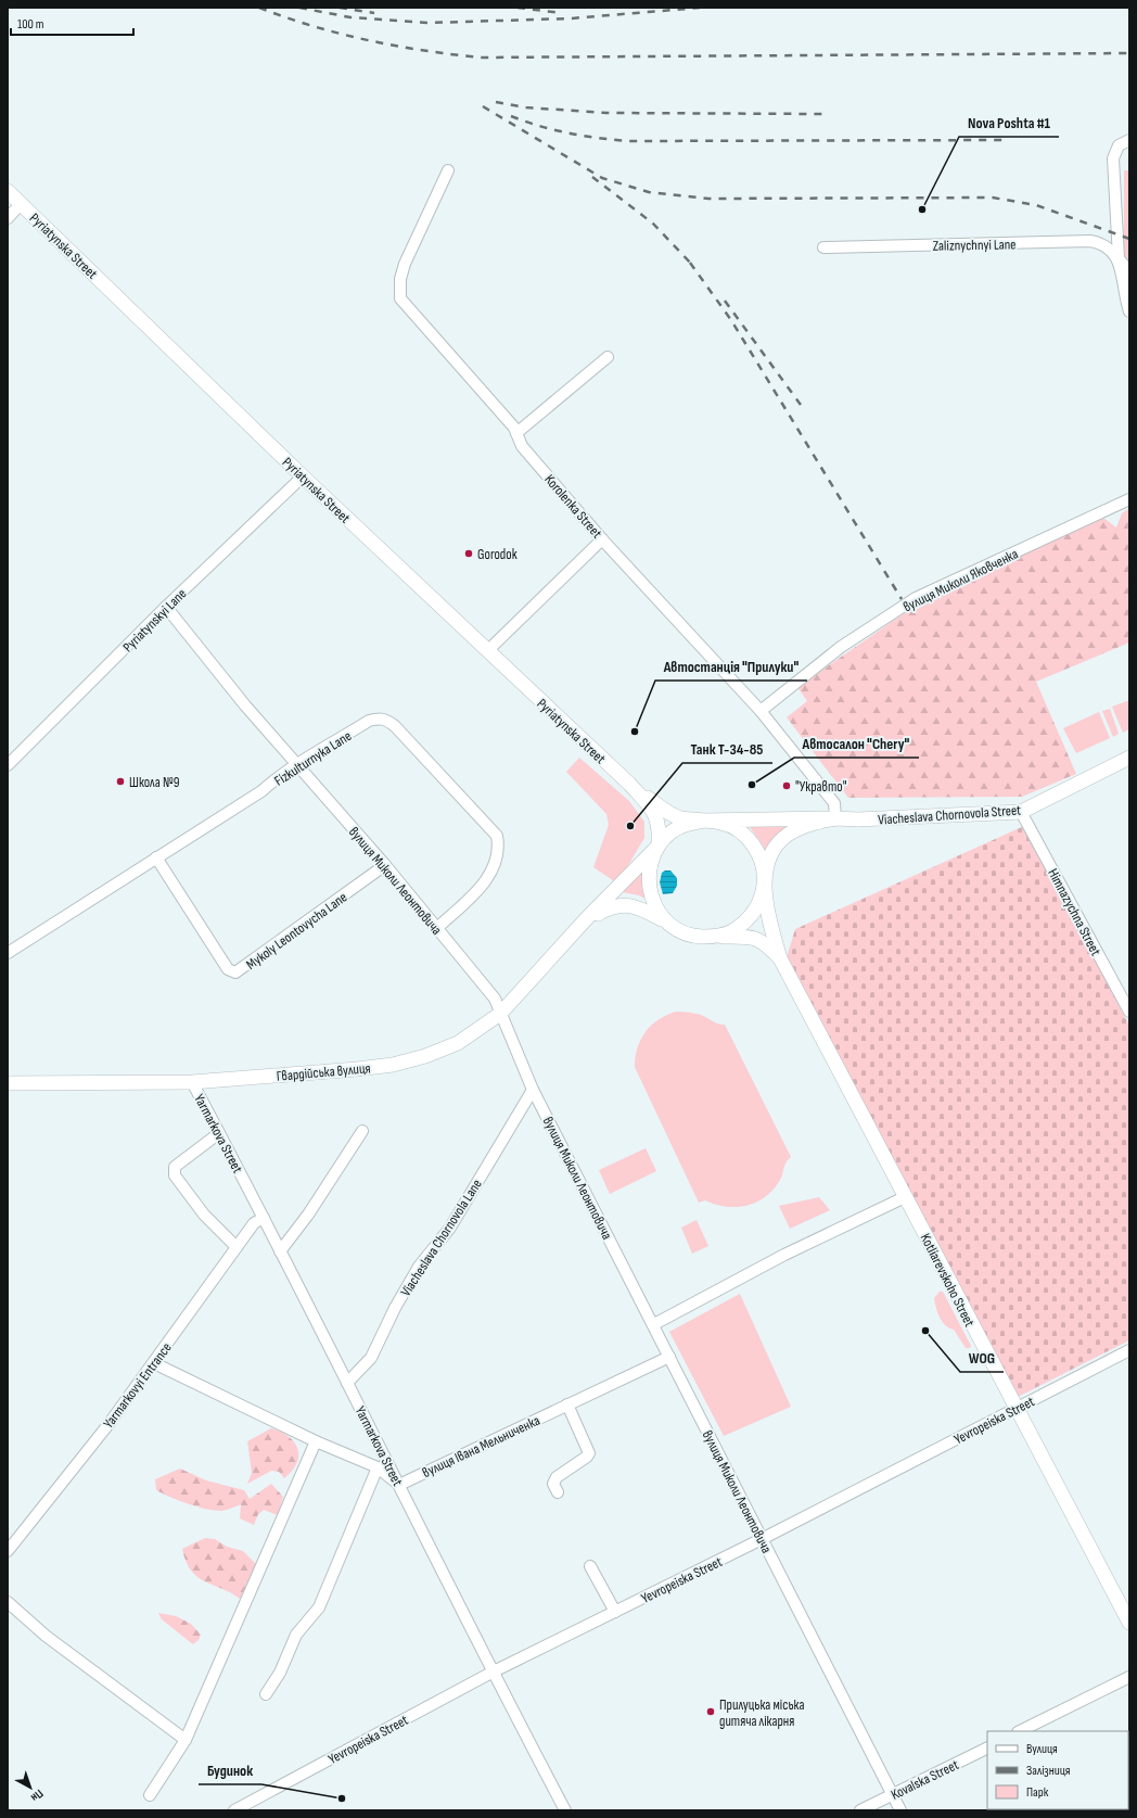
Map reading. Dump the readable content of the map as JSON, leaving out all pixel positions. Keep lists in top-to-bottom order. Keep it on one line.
{"streets":{"main road":["Pyriatynska Street","Viacheslava Chornovola Street","Гвардійська вулиця","Kotliarevskoho Street"],"street":["Zaliznychnyi Lane","Korolenka Street","вулиця Миколи Яковченка","Pyriatynskyi Lane","Fizkulturnyka Lane","вулиця Миколи Леонтовича","Himnazychna Street","Mykoly Leontovycha Lane","Yarmarkova Street","Viacheslava Chornovola Lane","Yarmarkovyi Entrance","Yevropeiska Street","вулиця Івана Мельниченка","Kovalska Street"]},"crossings":[["Pyriatynska Street","Pyriatynskyi Lane"],["Korolenka Street","вулиця Миколи Яковченка"],["Korolenka Street","Viacheslava Chornovola Street"],["Pyriatynskyi Lane","вулиця Миколи Леонтовича"],["Fizkulturnyka Lane","вулиця Миколи Леонтовича"],["Fizkulturnyka Lane","Mykoly Leontovycha Lane"],["Viacheslava Chornovola Street","Himnazychna Street"],["вулиця Миколи Леонтовича","Mykoly Leontovycha Lane"],["вулиця Миколи Леонтовича","Гвардійська вулиця"],["вулиця Миколи Леонтовича","Viacheslava Chornovola Lane"],["вулиця Миколи Леонтовича","Yevropeiska Street"],["вулиця Миколи Леонтовича","вулиця Івана Мельниченка"],["вулиця Миколи Леонтовича","Kovalska Street"],["Гвардійська вулиця","Yarmarkova Street"],["Yarmarkova Street","Viacheslava Chornovola Lane"],["Yarmarkova Street","Yarmarkovyi Entrance"],["Yarmarkova Street","Yevropeiska Street"],["Yarmarkova Street","вулиця Івана Мельниченка"],["Kotliarevskoho Street","Yevropeiska Street"]],"places":["Nova Poshta #1","Gorodok","Автостанція \"Прилуки\"","Школа №9","Автосалон \"Chery\"","\"Укравто\"","Танк Т-34-85","WOG","Прилуцька міська дитяча лікарня","Будинок"],"legend":["Вулиця","Залізниця","Парк"],"scale_bar":"100 m","north":"bottom right"}
